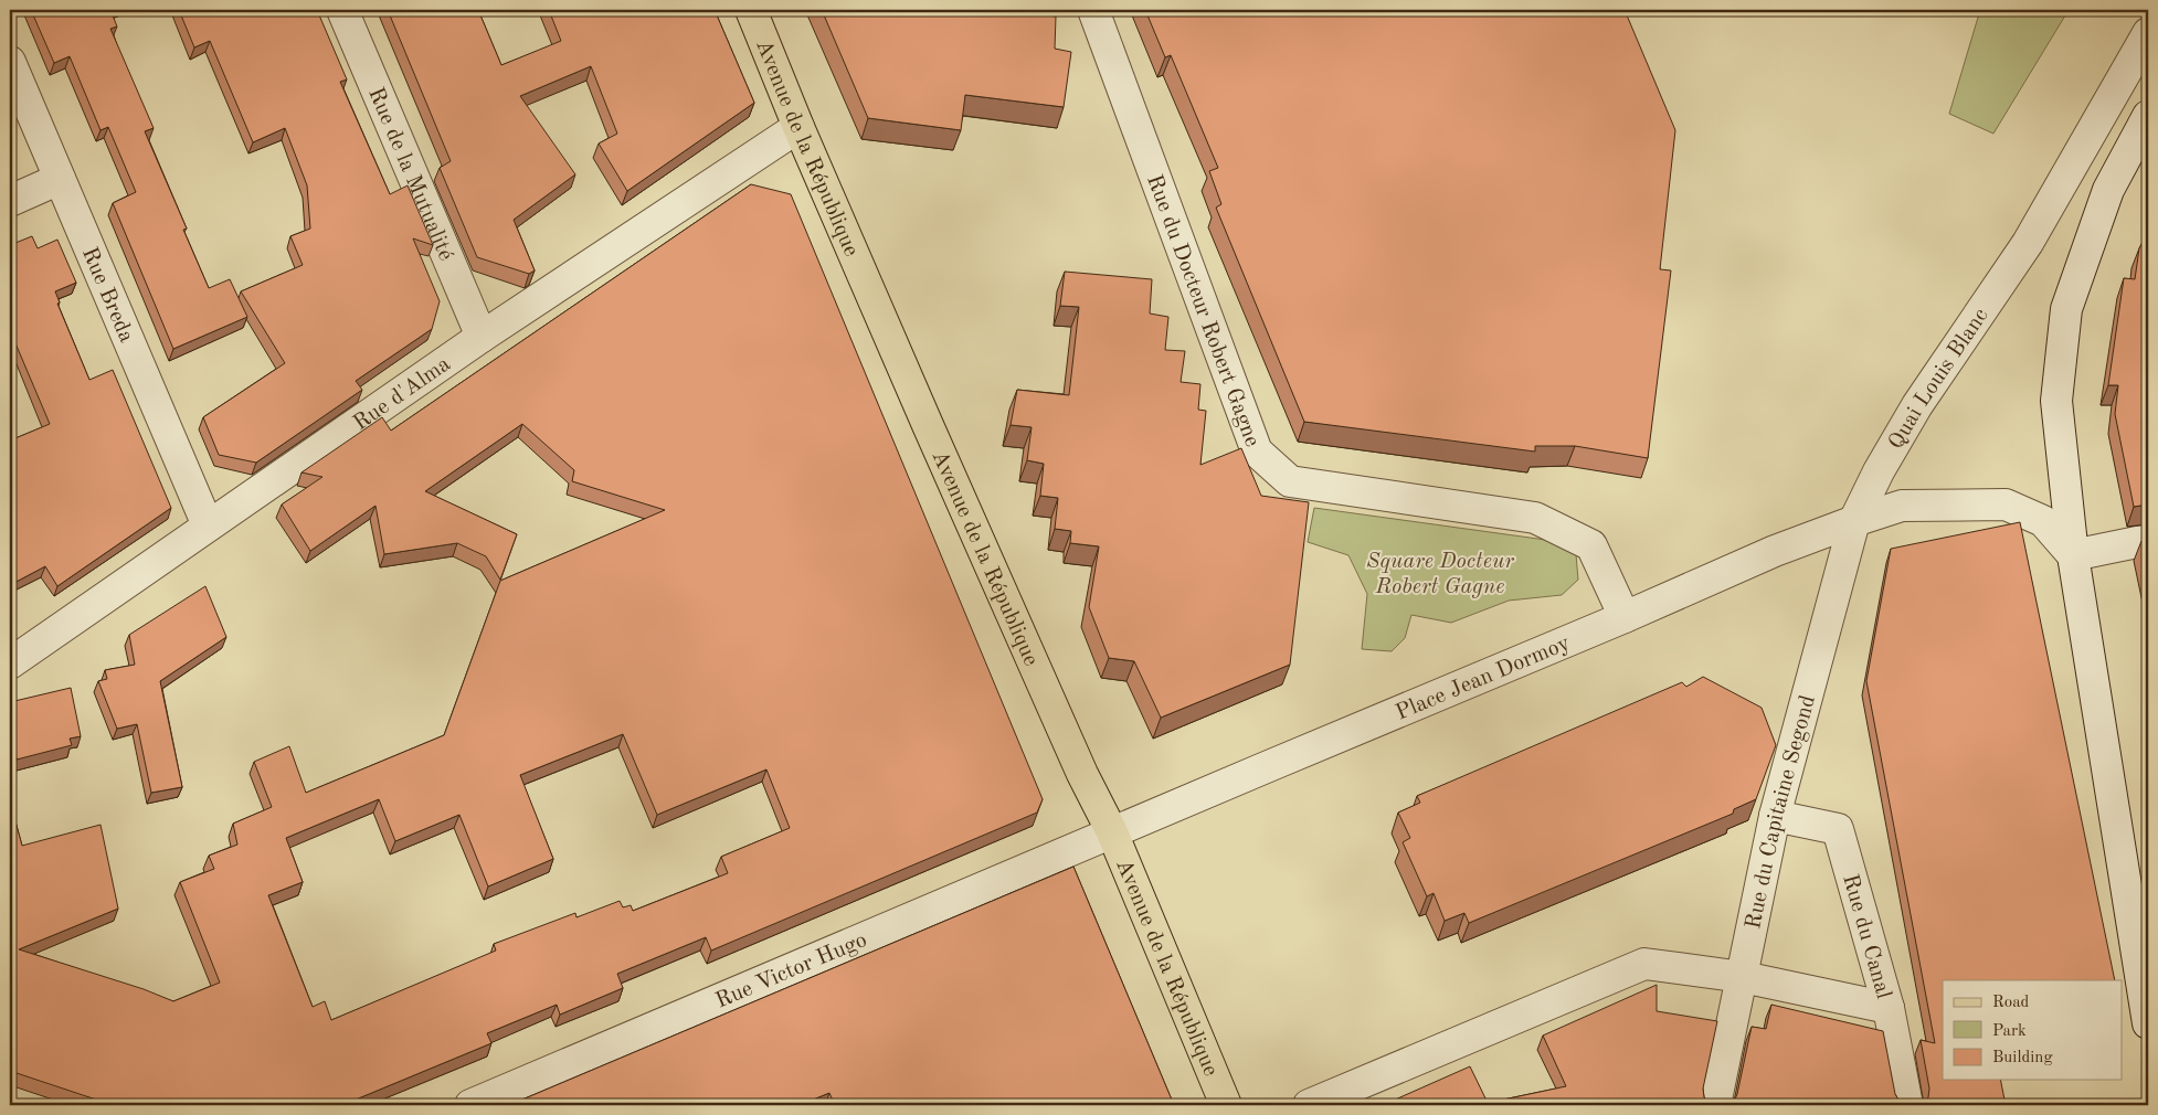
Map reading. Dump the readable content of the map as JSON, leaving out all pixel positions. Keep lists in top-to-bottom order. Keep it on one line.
{"streets":{"main road":["Avenue de la République"],"street":["Rue de la Mutualité","Rue Breda","Rue du Docteur Robert Gagne","Quai Louis Blanc","Rue d'Alma","Place Jean Dormoy","Rue du Capitaine Segond","Rue du Canal","Rue Victor Hugo"]},"crossings":[["Avenue de la République","Rue d'Alma"],["Avenue de la République","Place Jean Dormoy"],["Avenue de la République","Rue Victor Hugo"],["Rue de la Mutualité","Rue d'Alma"],["Rue Breda","Rue d'Alma"],["Rue du Docteur Robert Gagne","Place Jean Dormoy"],["Quai Louis Blanc","Place Jean Dormoy"],["Quai Louis Blanc","Rue du Capitaine Segond"],["Place Jean Dormoy","Rue du Capitaine Segond"],["Place Jean Dormoy","Rue Victor Hugo"],["Rue du Capitaine Segond","Rue du Canal"]],"parks":["Square Docteur Robert Gagne"],"legend":["Road","Park","Building"]}
